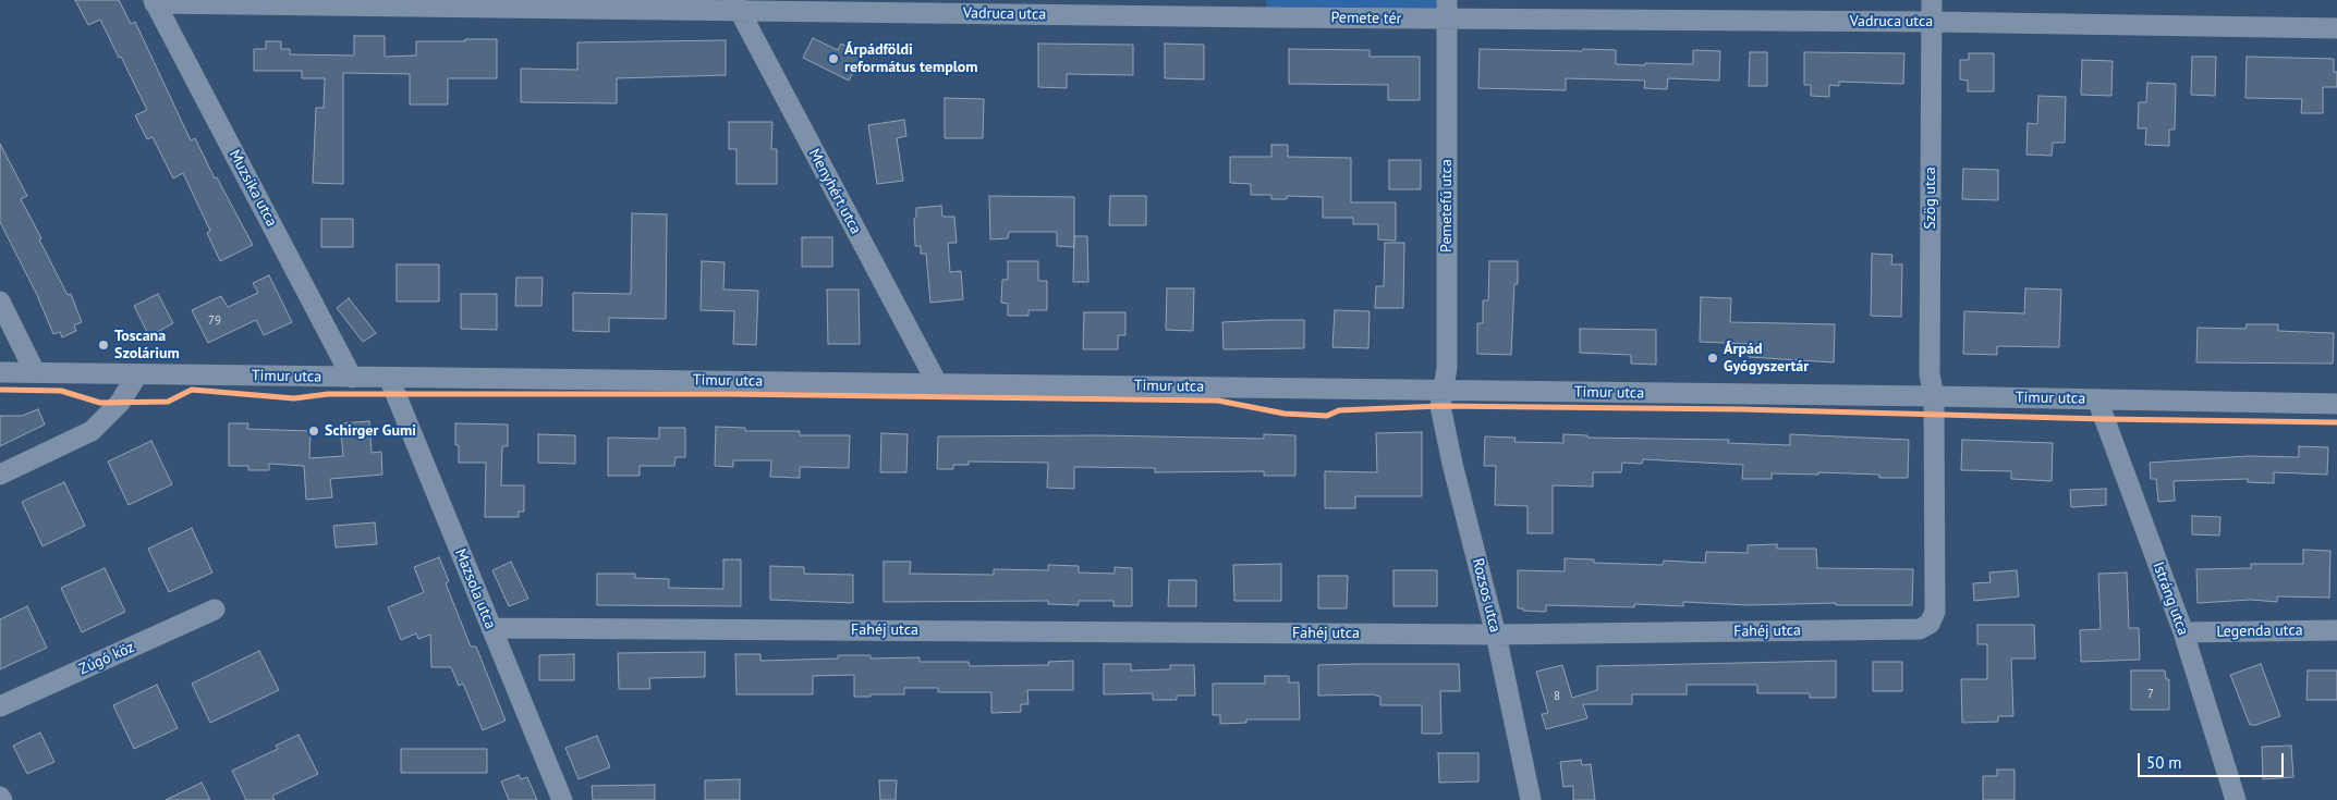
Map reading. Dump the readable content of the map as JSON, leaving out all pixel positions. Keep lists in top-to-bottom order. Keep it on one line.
{"streets":{"street":["Vadruca utca","Pemete tér","Muzsika utca","Menyhért utca","Szög utca","Pemetefű utca","Timur utca","Mazsola utca","Rozsos utca","Istráng utca","Fahéj utca","Legenda utca","Zúgó köz"]},"crossings":[["Vadruca utca","Pemete tér"],["Vadruca utca","Muzsika utca"],["Vadruca utca","Menyhért utca"],["Vadruca utca","Szög utca"],["Vadruca utca","Pemetefű utca"],["Pemete tér","Pemetefű utca"],["Muzsika utca","Timur utca"],["Menyhért utca","Timur utca"],["Szög utca","Timur utca"],["Szög utca","Fahéj utca"],["Pemetefű utca","Timur utca"],["Pemetefű utca","Rozsos utca"],["Timur utca","Mazsola utca"],["Timur utca","Rozsos utca"],["Timur utca","Istráng utca"],["Timur utca","Fahéj utca"],["Mazsola utca","Fahéj utca"],["Rozsos utca","Fahéj utca"],["Istráng utca","Legenda utca"]],"places":["Árpádföldi református templom","Toscana Szolárium","Árpád Gyógyszertár","Schirger Gumi"],"house_numbers":["79","7","8"],"scale_bar":"50 m"}
